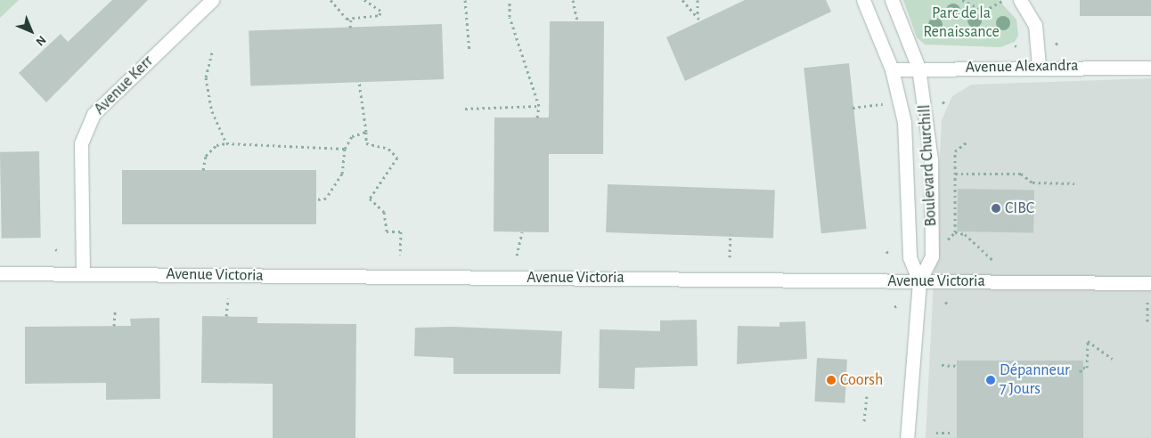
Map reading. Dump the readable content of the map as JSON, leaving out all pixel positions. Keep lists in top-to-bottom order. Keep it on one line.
{"streets":{"street":["Avenue Alexandra","Avenue Kerr","Boulevard Churchill","Avenue Victoria"]},"crossings":[["Avenue Alexandra","Boulevard Churchill"],["Avenue Kerr","Avenue Victoria"],["Boulevard Churchill","Avenue Victoria"]],"parks":["Parc de la Renaissance"],"places":["CIBC","Coorsh","Dépanneur 7 Jours"],"north":"bottom right"}
